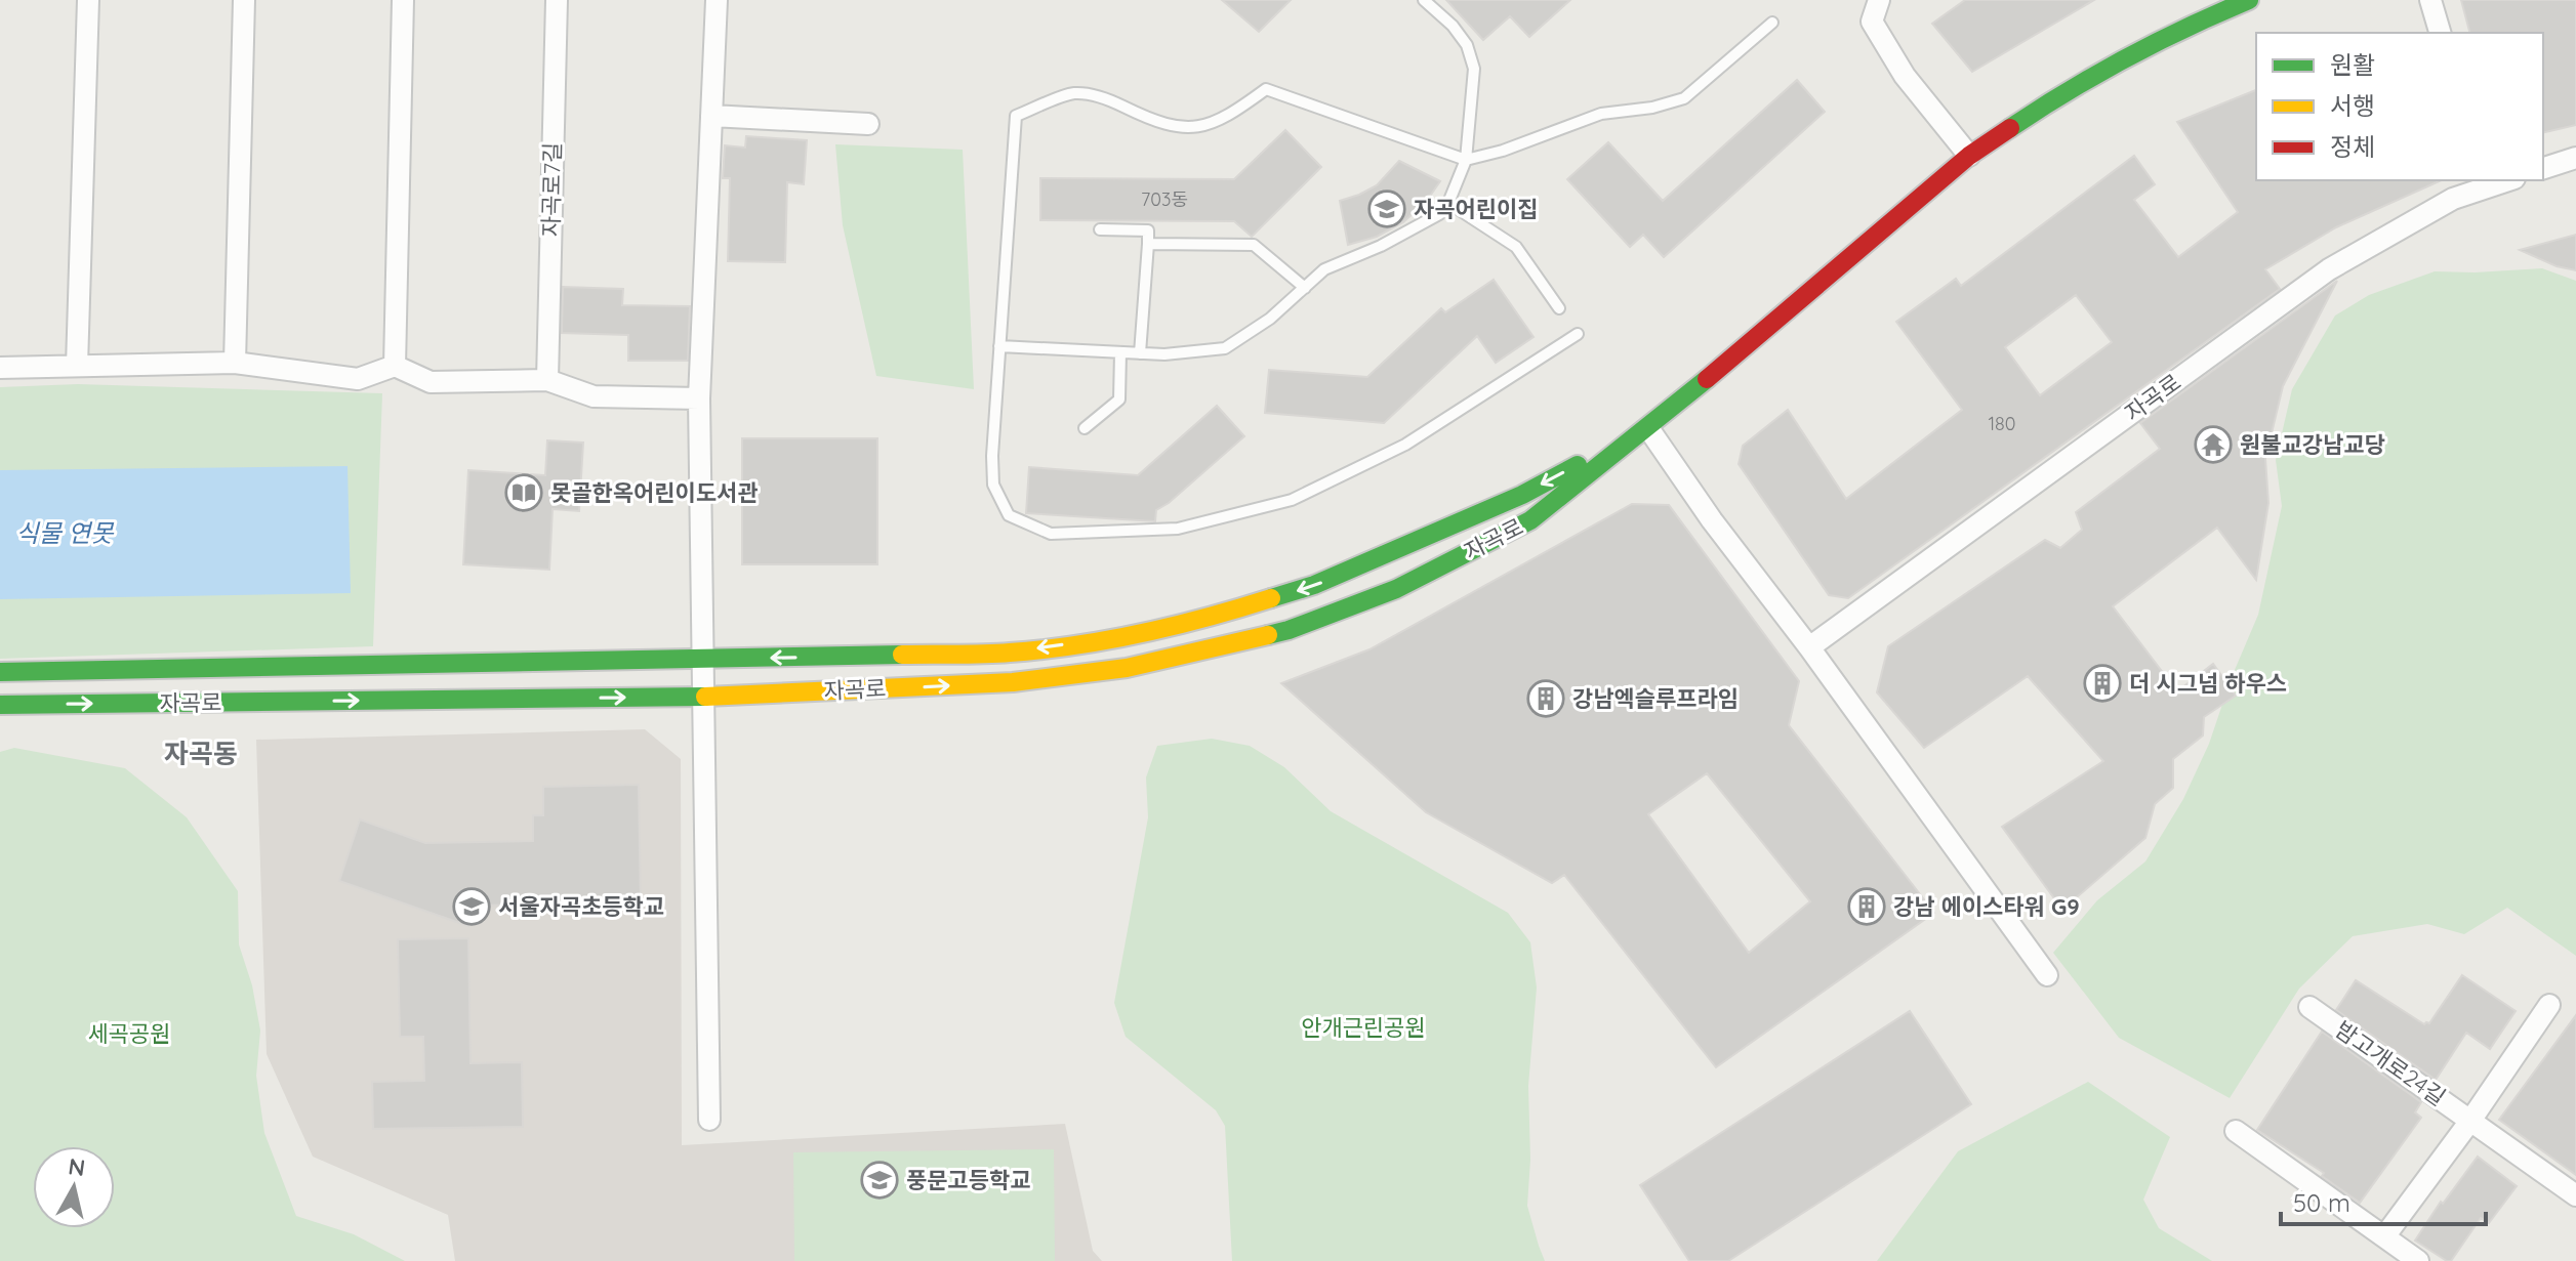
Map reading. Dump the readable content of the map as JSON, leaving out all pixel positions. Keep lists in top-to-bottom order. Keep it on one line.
{"streets":{"main road":["자곡로"],"street":["자곡로7길","밤고개로24길"]},"districts":["자곡동"],"water":["식물 연못"],"parks":["안개근린공원","세곡공원"],"places":{"school or university":["자곡어린이집","서울자곡초등학교","풍문고등학교"],"temple":["원불교강남교당"],"library":["못골한옥어린이도서관"],"building":["더 시그넘 하우스","강남엑슬루프라임","강남 에이스타워 G9"]},"house_numbers":["703동","180"],"legend":["원활","서행","정체"],"scale_bar":"50 m","north":"top"}
